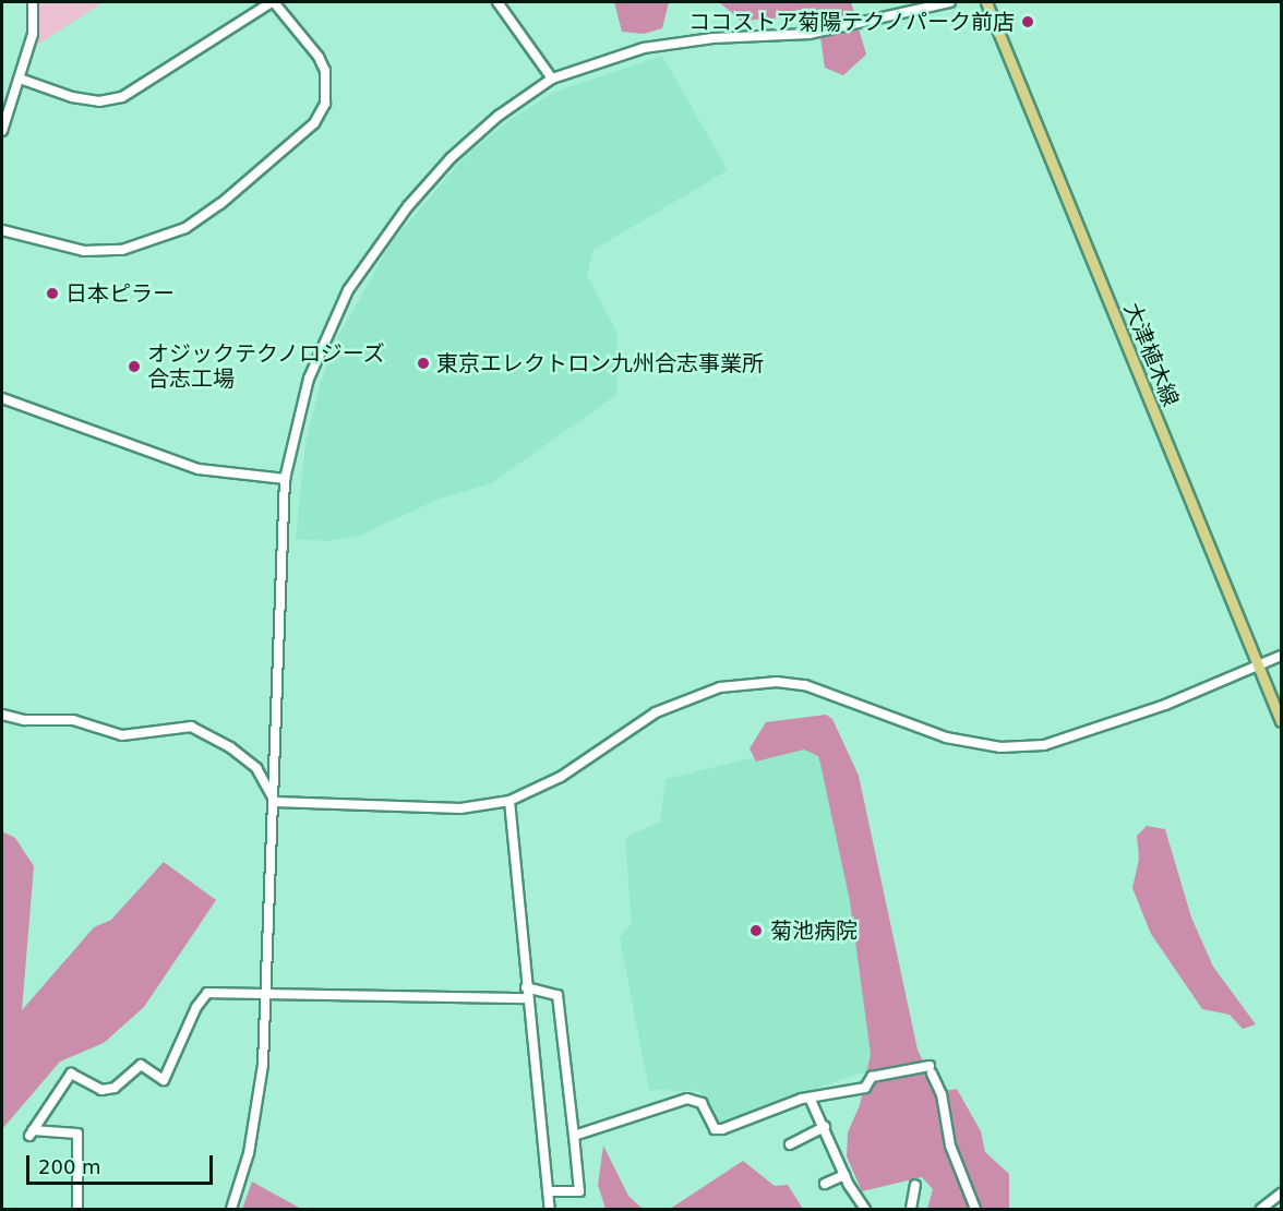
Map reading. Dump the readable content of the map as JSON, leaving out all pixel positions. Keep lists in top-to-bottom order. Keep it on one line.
{"streets":{"main road":["大津植木線"]},"places":["ココストア菊陽テクノパーク前店","日本ピラー","東京エレクトロン九州合志事業所","オジックテクノロジーズ 合志工場","菊池病院"],"scale_bar":"200 m"}
